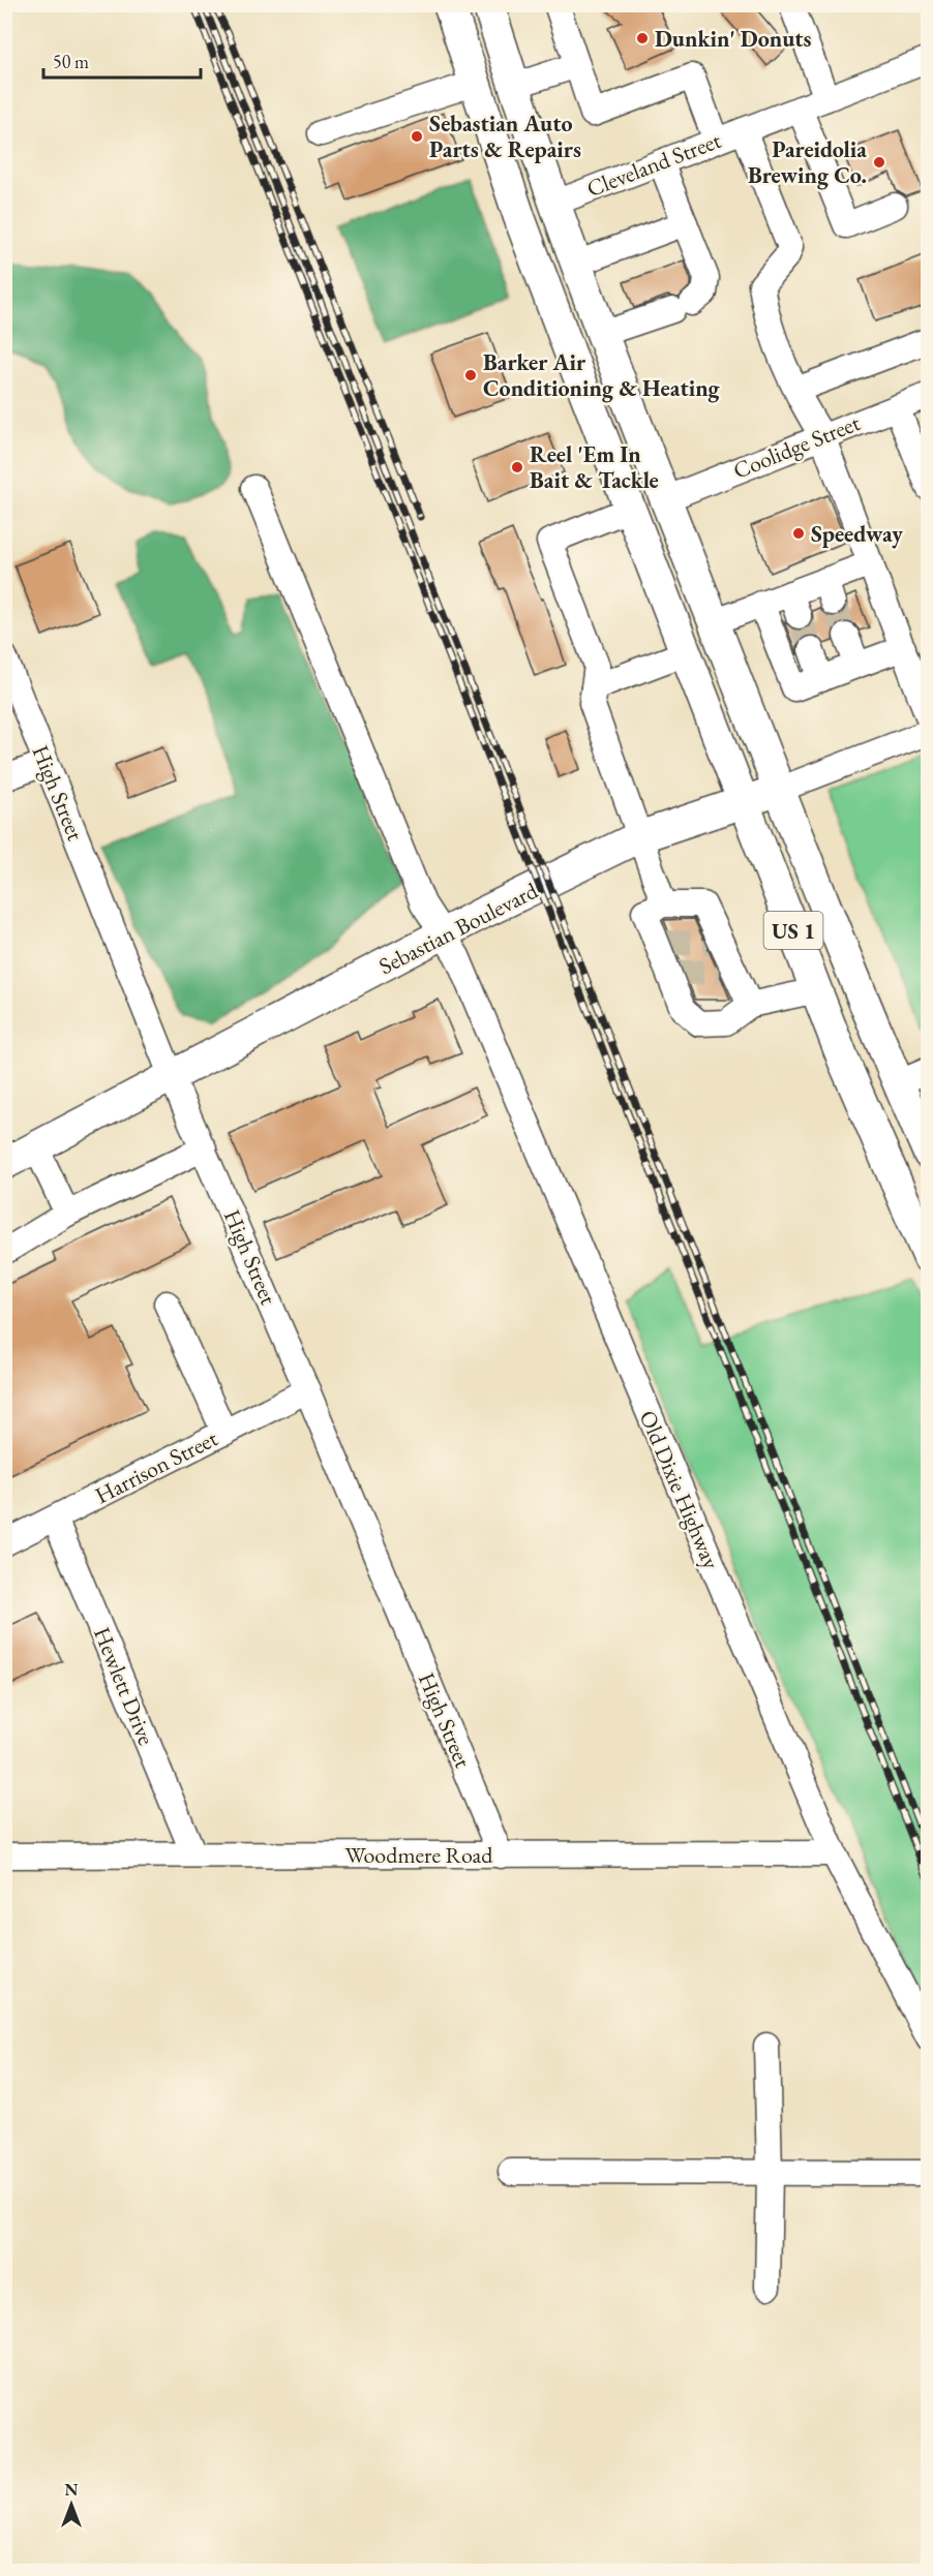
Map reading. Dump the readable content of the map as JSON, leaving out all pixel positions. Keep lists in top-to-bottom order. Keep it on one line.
{"streets":{"main road":["Sebastian Boulevard","US 1"],"street":["Cleveland Street","Coolidge Street","High Street","Harrison Street","Old Dixie Highway","Hewlett Drive","Woodmere Road"]},"crossings":[["Cleveland Street","US 1"],["Coolidge Street","US 1"],["High Street","Sebastian Boulevard"],["High Street","Harrison Street"],["High Street","Woodmere Road"],["Sebastian Boulevard","US 1"],["Sebastian Boulevard","Old Dixie Highway"],["Harrison Street","Hewlett Drive"],["Old Dixie Highway","Woodmere Road"],["Hewlett Drive","Woodmere Road"]],"places":["Dunkin' Donuts","Sebastian Auto Parts & Repairs","Pareidolia Brewing Co.","Barker Air Conditioning & Heating","Reel 'Em In Bait & Tackle","Speedway"],"scale_bar":"50 m","north":"top"}
